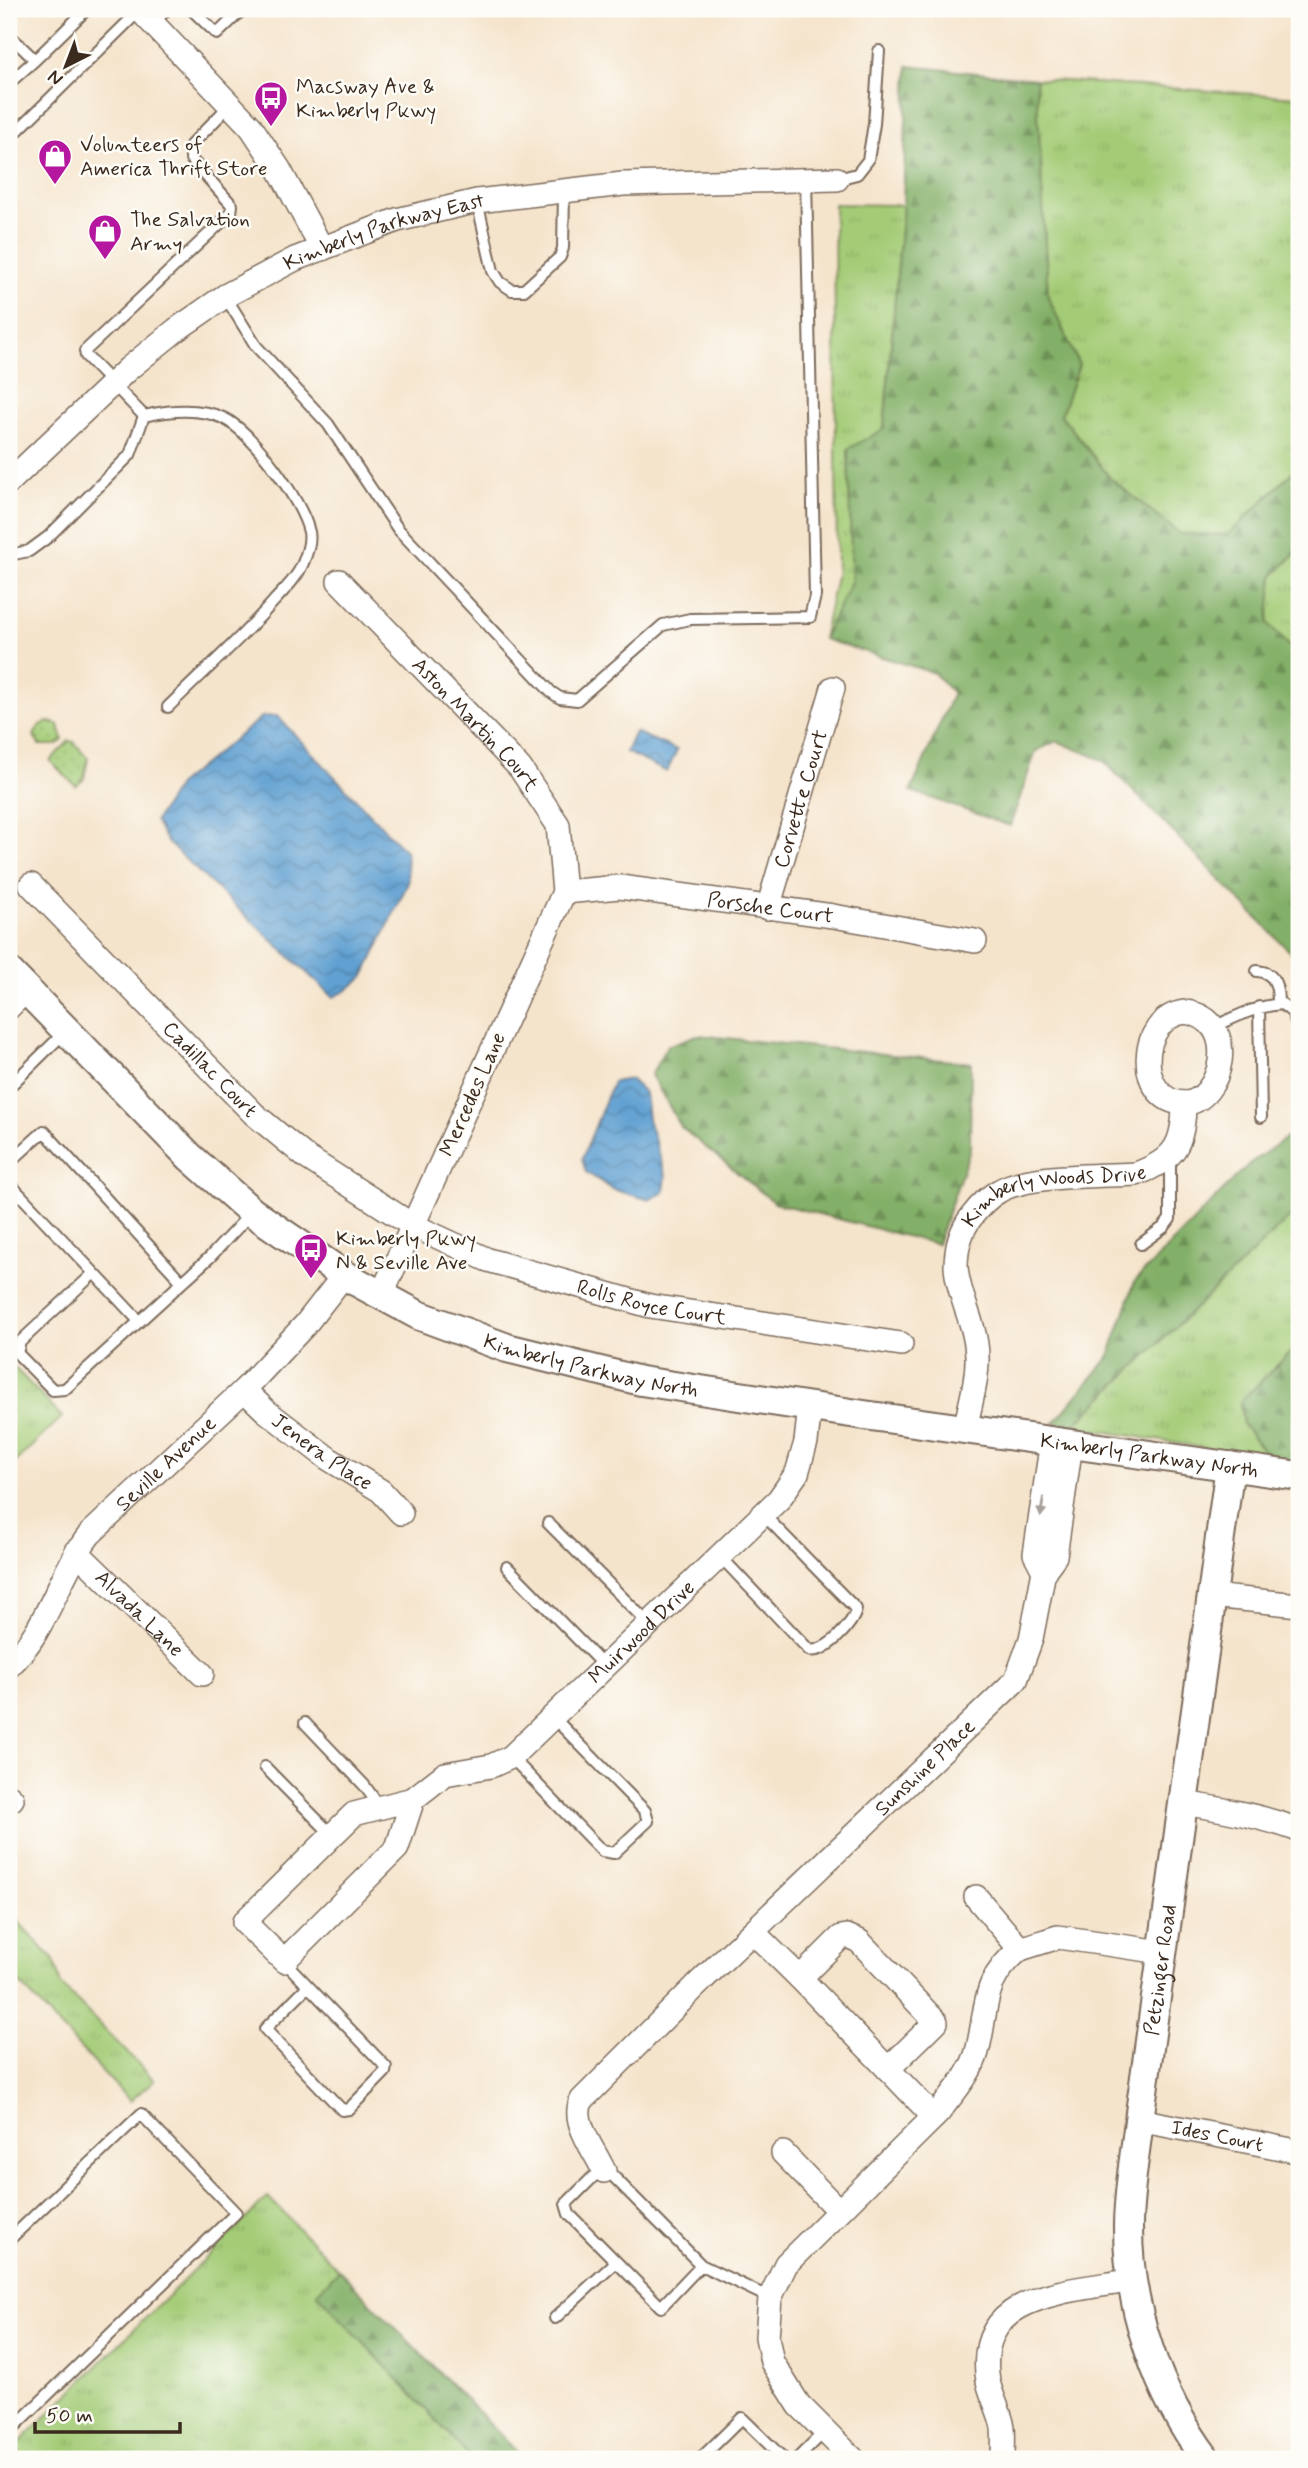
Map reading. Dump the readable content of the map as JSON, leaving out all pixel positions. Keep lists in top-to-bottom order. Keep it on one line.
{"streets":{"street":["Kimberly Parkway East","Aston Martin Court","Corvette Court","Porsche Court","Cadillac Court","Mercedes Lane","Kimberly Woods Drive","Rolls Royce Court","Kimberly Parkway North","Jenera Place","Seville Avenue","Alvada Lane","Muirwood Drive","Sunshine Place","Petzinger Road","Ides Court"]},"crossings":[["Aston Martin Court","Porsche Court"],["Aston Martin Court","Mercedes Lane"],["Corvette Court","Porsche Court"],["Porsche Court","Mercedes Lane"],["Cadillac Court","Mercedes Lane"],["Cadillac Court","Rolls Royce Court"],["Mercedes Lane","Rolls Royce Court"],["Mercedes Lane","Kimberly Parkway North"],["Kimberly Woods Drive","Kimberly Parkway North"],["Kimberly Parkway North","Seville Avenue"],["Kimberly Parkway North","Muirwood Drive"],["Kimberly Parkway North","Sunshine Place"],["Kimberly Parkway North","Petzinger Road"],["Jenera Place","Seville Avenue"],["Seville Avenue","Alvada Lane"],["Petzinger Road","Ides Court"]],"places":{"bus stop":["Macsway Ave & Kimberly Pkwy","Kimberly Pkwy N & Seville Ave"],"shop":["Volunteers of America Thrift Store","The Salvation Army"]},"scale_bar":"50 m","north":"bottom left"}
